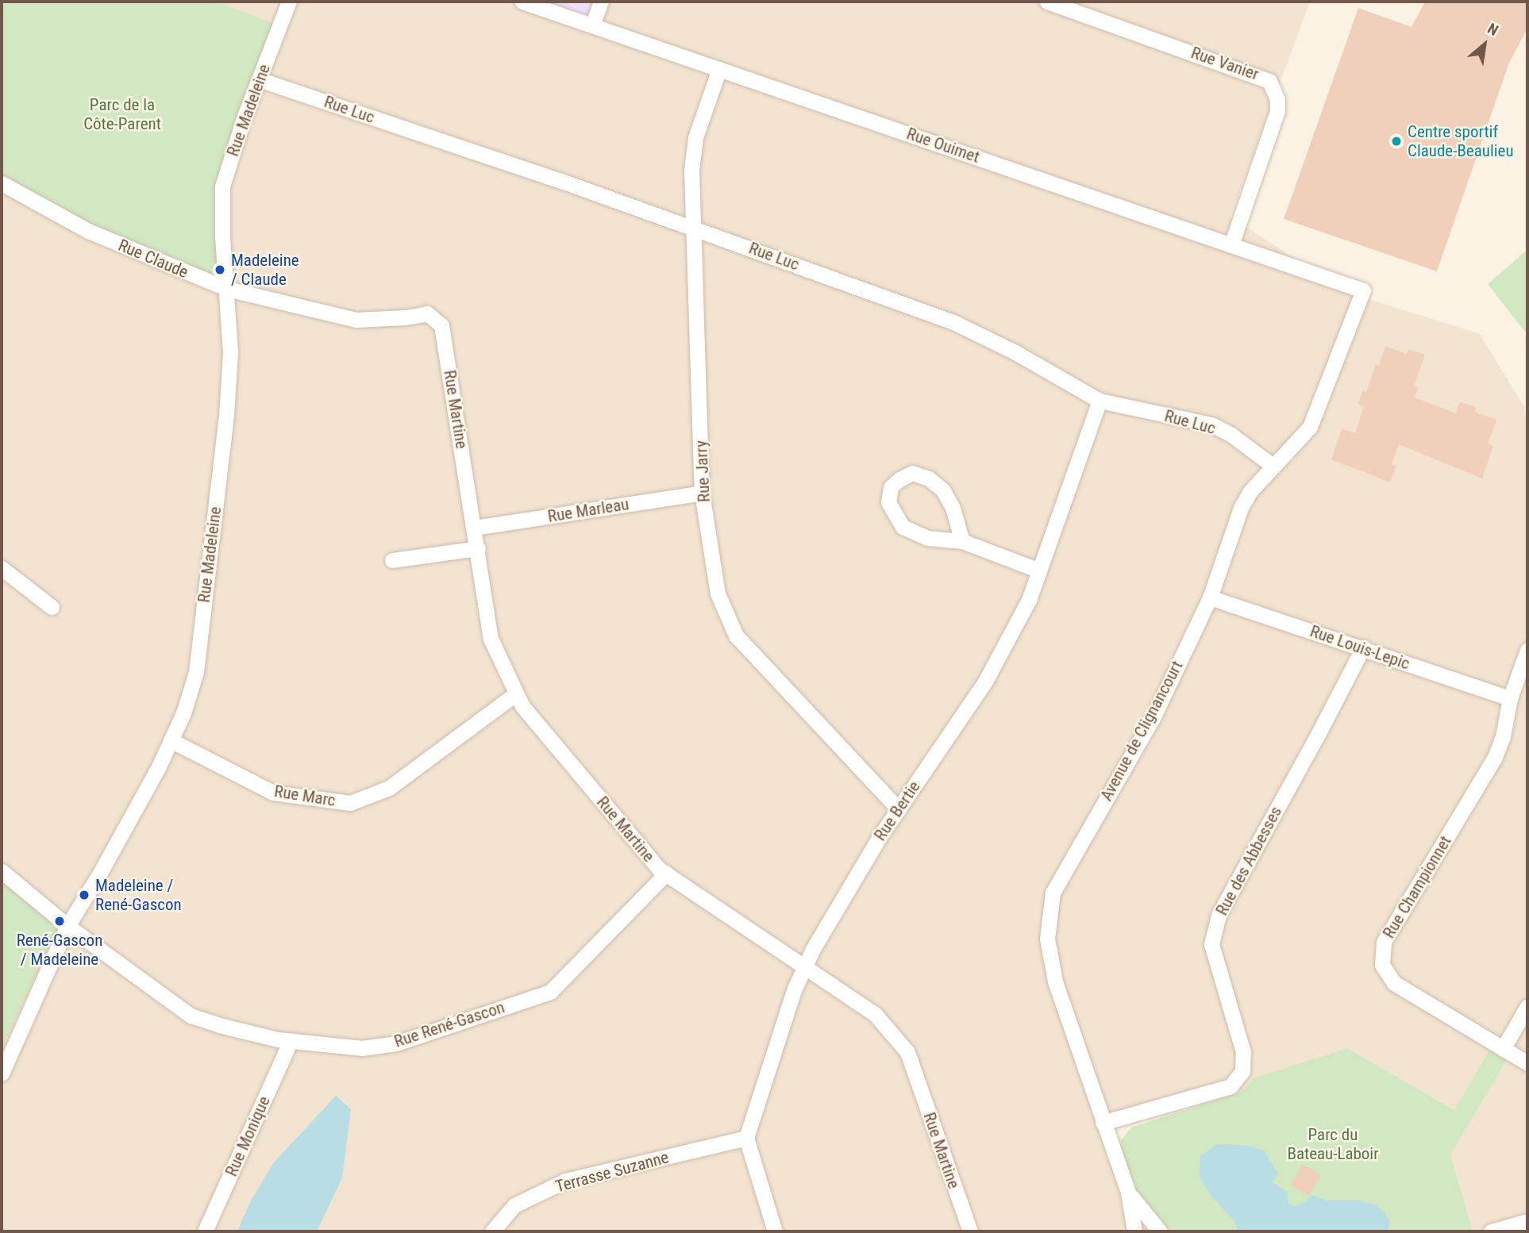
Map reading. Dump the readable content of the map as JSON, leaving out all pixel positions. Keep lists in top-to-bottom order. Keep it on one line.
{"streets":{"street":["Rue Vanier","Rue Luc","Rue Madeleine","Rue Ouimet","Rue Claude","Rue Martine","Rue Jarry","Rue Marleau","Rue Louis-Lepic","Avenue de Clignancourt","Rue Marc","Rue Bertie","Rue des Abbesses","Rue Championnet","Rue René-Gascon","Rue Monique","Terrasse Suzanne"]},"crossings":[["Rue Vanier","Rue Ouimet"],["Rue Luc","Rue Madeleine"],["Rue Luc","Rue Jarry"],["Rue Luc","Avenue de Clignancourt"],["Rue Luc","Rue Bertie"],["Rue Madeleine","Rue Claude"],["Rue Madeleine","Rue Marc"],["Rue Madeleine","Rue René-Gascon"],["Rue Ouimet","Rue Jarry"],["Rue Ouimet","Avenue de Clignancourt"],["Rue Claude","Rue Martine"],["Rue Martine","Rue Marleau"],["Rue Martine","Rue Marc"],["Rue Martine","Rue Bertie"],["Rue Martine","Rue René-Gascon"],["Rue Jarry","Rue Marleau"],["Rue Jarry","Rue Bertie"],["Rue Louis-Lepic","Avenue de Clignancourt"],["Rue Louis-Lepic","Rue des Abbesses"],["Rue Louis-Lepic","Rue Championnet"],["Avenue de Clignancourt","Rue des Abbesses"],["Rue Bertie","Terrasse Suzanne"],["Rue René-Gascon","Rue Monique"]],"parks":["Parc de la Côte-Parent","Parc du Bateau-Laboir"],"places":["Centre sportif Claude-Beaulieu","Madeleine / Claude","Madeleine / René-Gascon","René-Gascon / Madeleine"],"north":"top right"}
